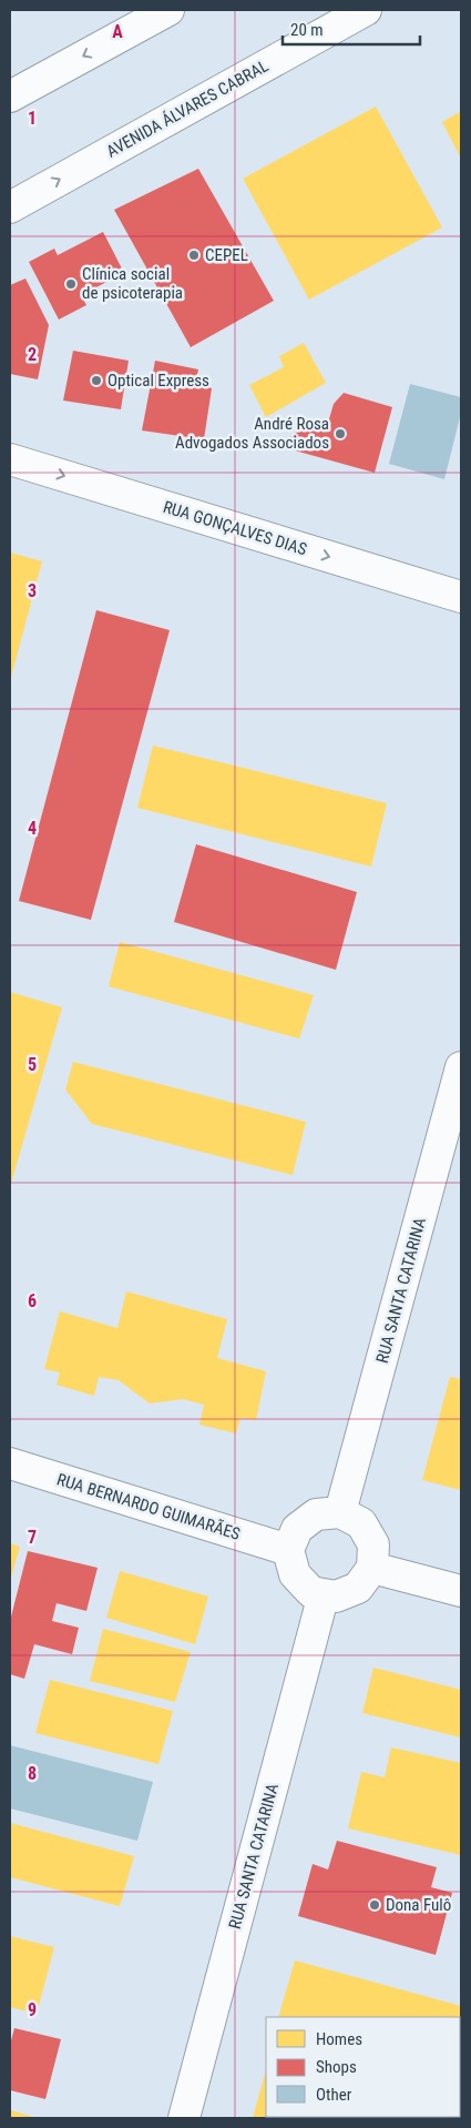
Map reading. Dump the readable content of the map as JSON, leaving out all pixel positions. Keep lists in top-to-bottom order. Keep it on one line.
{"streets":{"street":["AVENIDA ÁLVARES CABRAL","RUA GONÇALVES DIAS","RUA SANTA CATARINA","RUA BERNARDO GUIMARÃES"]},"crossings":[["RUA SANTA CATARINA","RUA BERNARDO GUIMARÃES"]],"one_way":["RUA GONÇALVES DIAS"],"places":["CEPEL","Clínica social de psicoterapia","Optical Express","André Rosa Advogados Associados","Dona Fulô"],"legend":["Homes","Shops","Other"],"scale_bar":"20 m","grid":{"columns":["A"],"rows":["1","2","3","4","5","6","7","8","9"]}}
